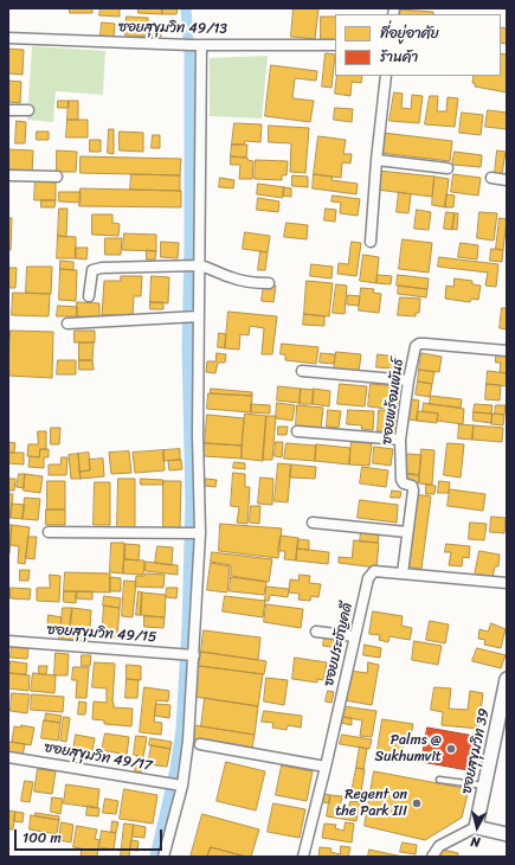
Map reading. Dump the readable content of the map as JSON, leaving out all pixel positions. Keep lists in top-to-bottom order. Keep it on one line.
{"streets":{"street":["ซอยสุขุมวิท 49/13","ซอยพร้อมพันธ์","ซอยสุขุมวิท 49/15","ซอยประชัญคดี","ซอยสุขุมวิท 39","ซอยสุขุมวิท 49/17"]},"crossings":[["ซอยพร้อมพันธ์","ซอยประชัญคดี"]],"places":["Palms @ Sukhumvit","Regent on the Park III"],"legend":["ที่อยู่อาศัย","ร้านค้า"],"scale_bar":"100 m","north":"bottom"}
